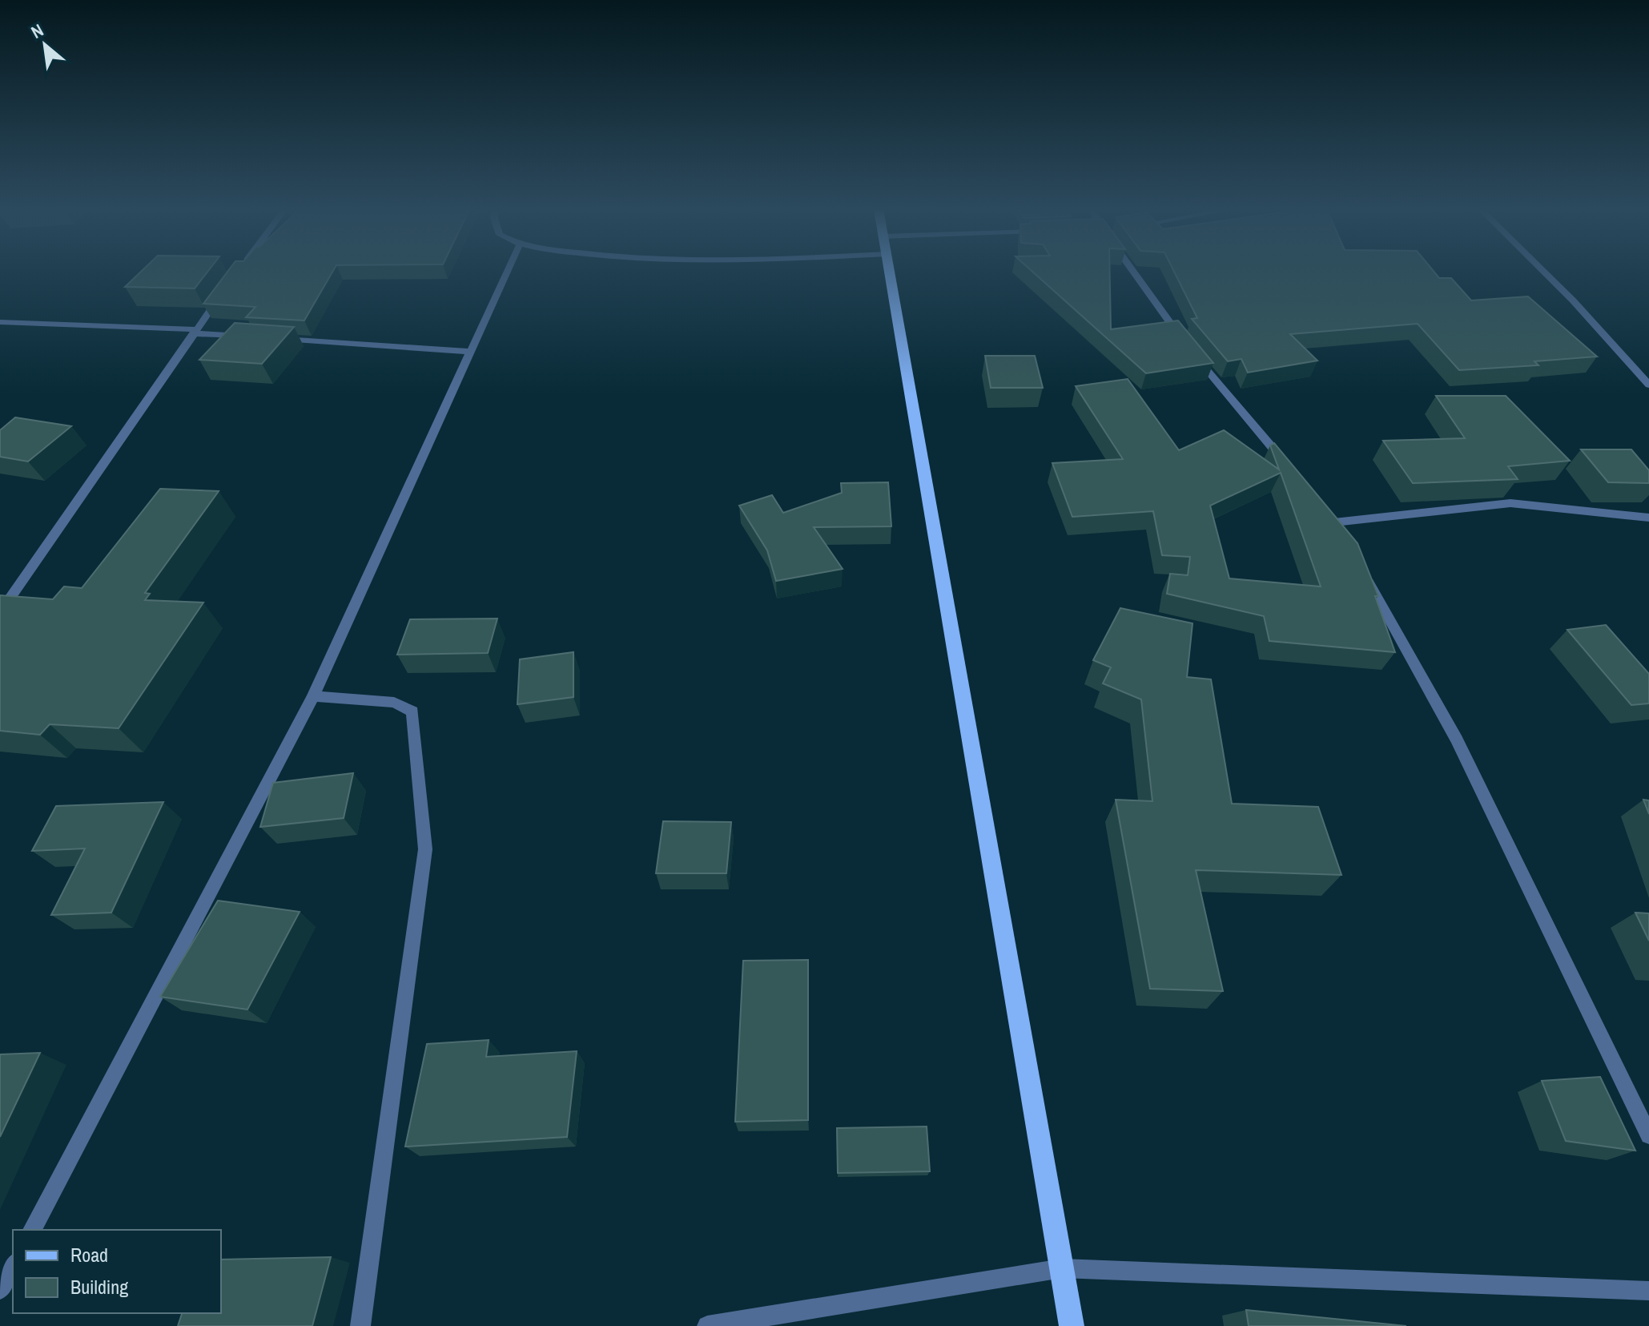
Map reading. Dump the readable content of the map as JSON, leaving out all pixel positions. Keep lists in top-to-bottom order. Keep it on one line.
{"legend":["Road","Building"],"north":"top left"}
